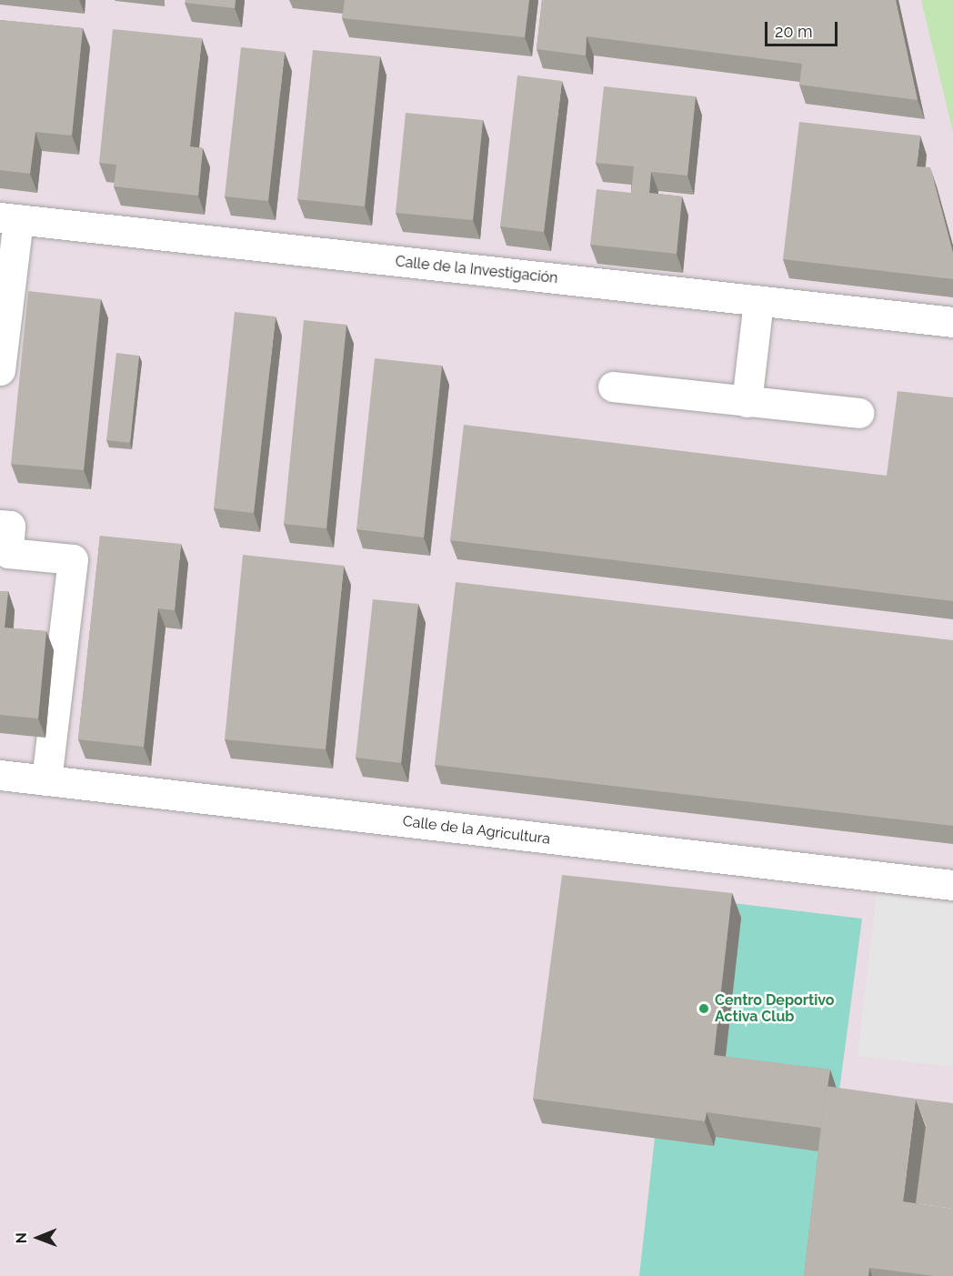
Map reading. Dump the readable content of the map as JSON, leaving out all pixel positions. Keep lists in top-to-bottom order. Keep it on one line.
{"streets":{"street":["Calle de la Investigación","Calle de la Agricultura"]},"places":["Centro Deportivo Activa Club"],"scale_bar":"20 m","north":"left"}
